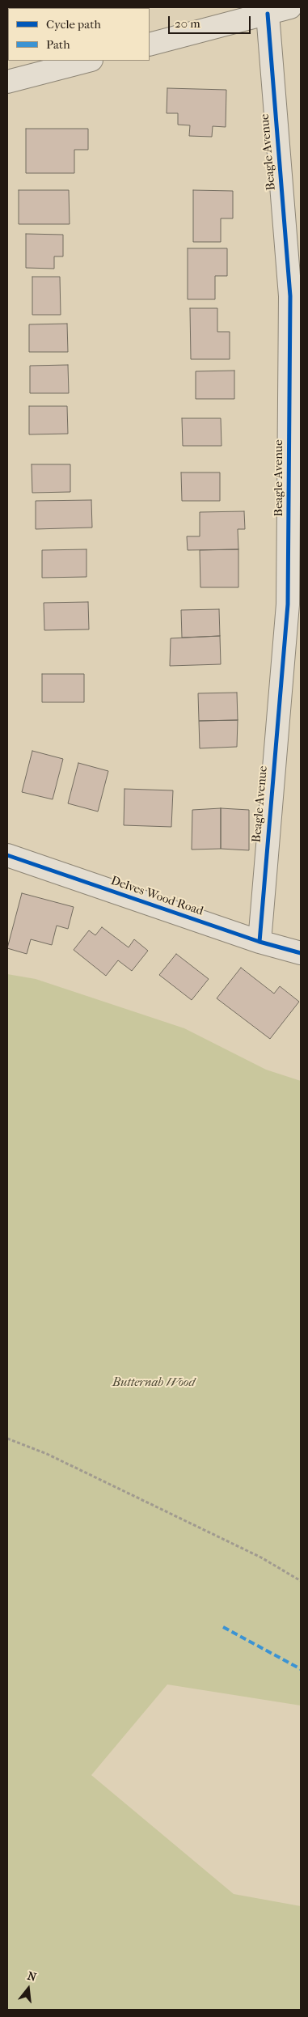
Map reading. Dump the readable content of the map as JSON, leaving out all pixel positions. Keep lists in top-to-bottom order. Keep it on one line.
{"streets":{"street":["Beagle Avenue","Delves Wood Road"]},"crossings":[["Beagle Avenue","Delves Wood Road"]],"parks":["Butternab Wood"],"legend":["Cycle path","Path"],"scale_bar":"20 m","north":"top"}
